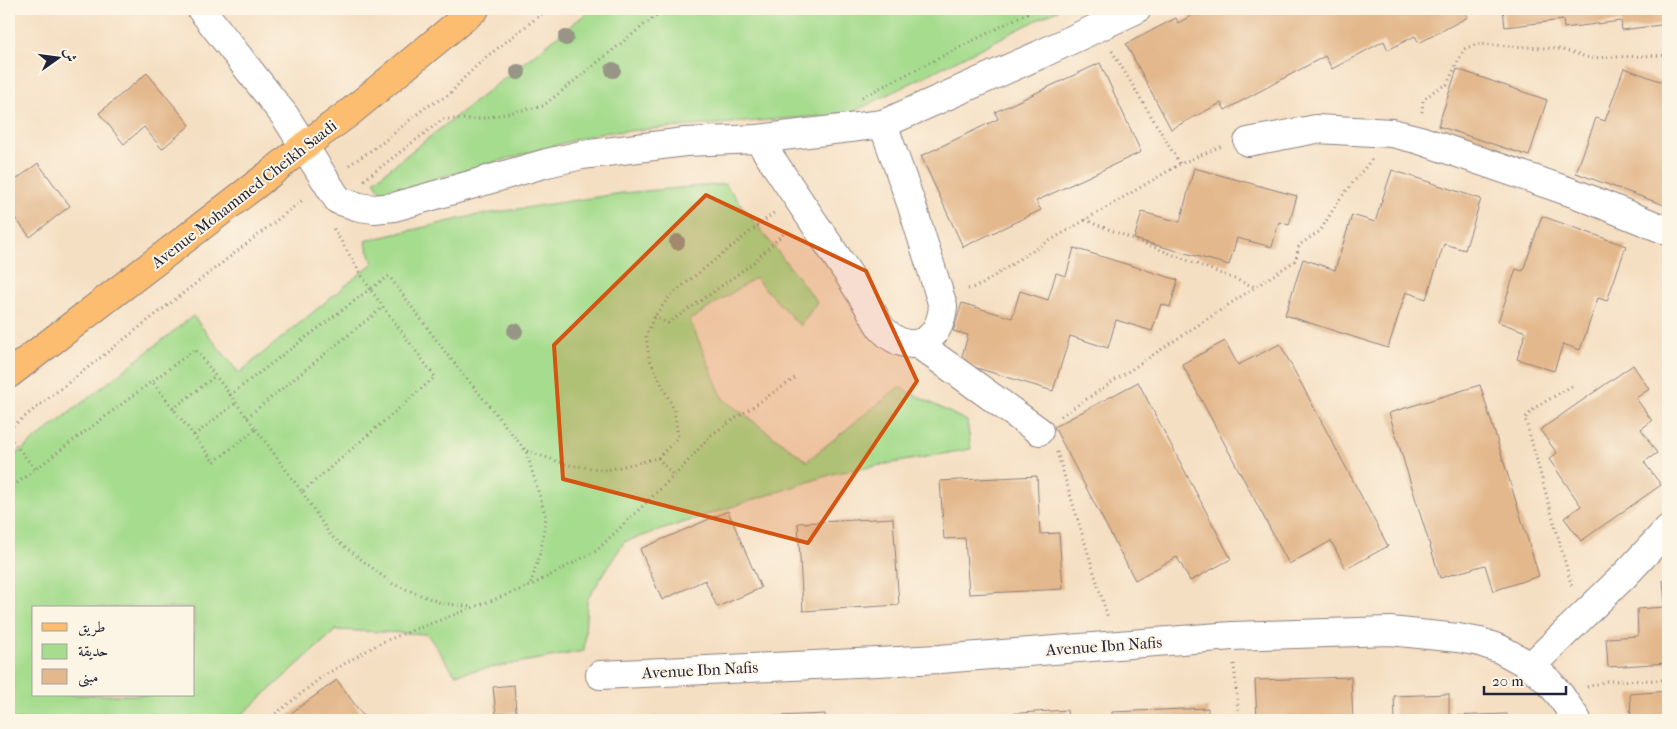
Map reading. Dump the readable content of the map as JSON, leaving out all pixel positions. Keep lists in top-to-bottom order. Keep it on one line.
{"streets":{"main road":["Avenue Mohammed Cheikh Saadi"],"street":["Avenue Ibn Nafis"]},"legend":["طريق","حديقة","مبنى"],"scale_bar":"20 m","north":"right"}
